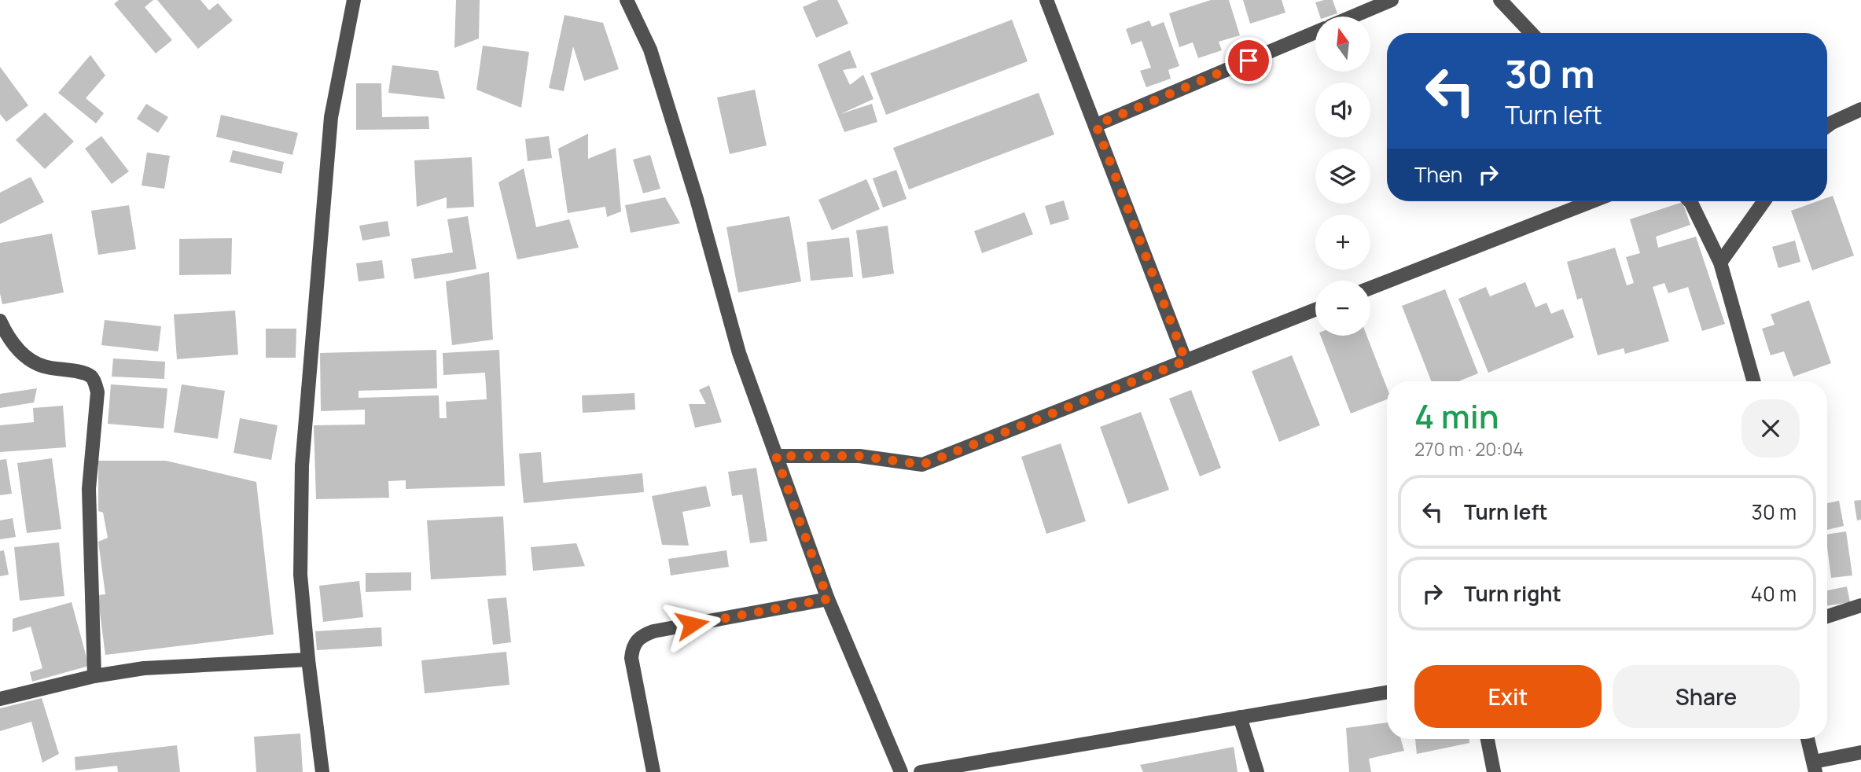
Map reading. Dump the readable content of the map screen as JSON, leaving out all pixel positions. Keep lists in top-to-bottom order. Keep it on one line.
{"north":"top","page":{"map_buttons":["+","−"],"turn":["30 m","Turn left"],"then":"Then","heading":["4 min","270 m · 20:04"],"list":[{"name":"Turn left","value":"30 m"},{"name":"Turn right","value":"40 m"}],"buttons":["Exit","Share"]}}
